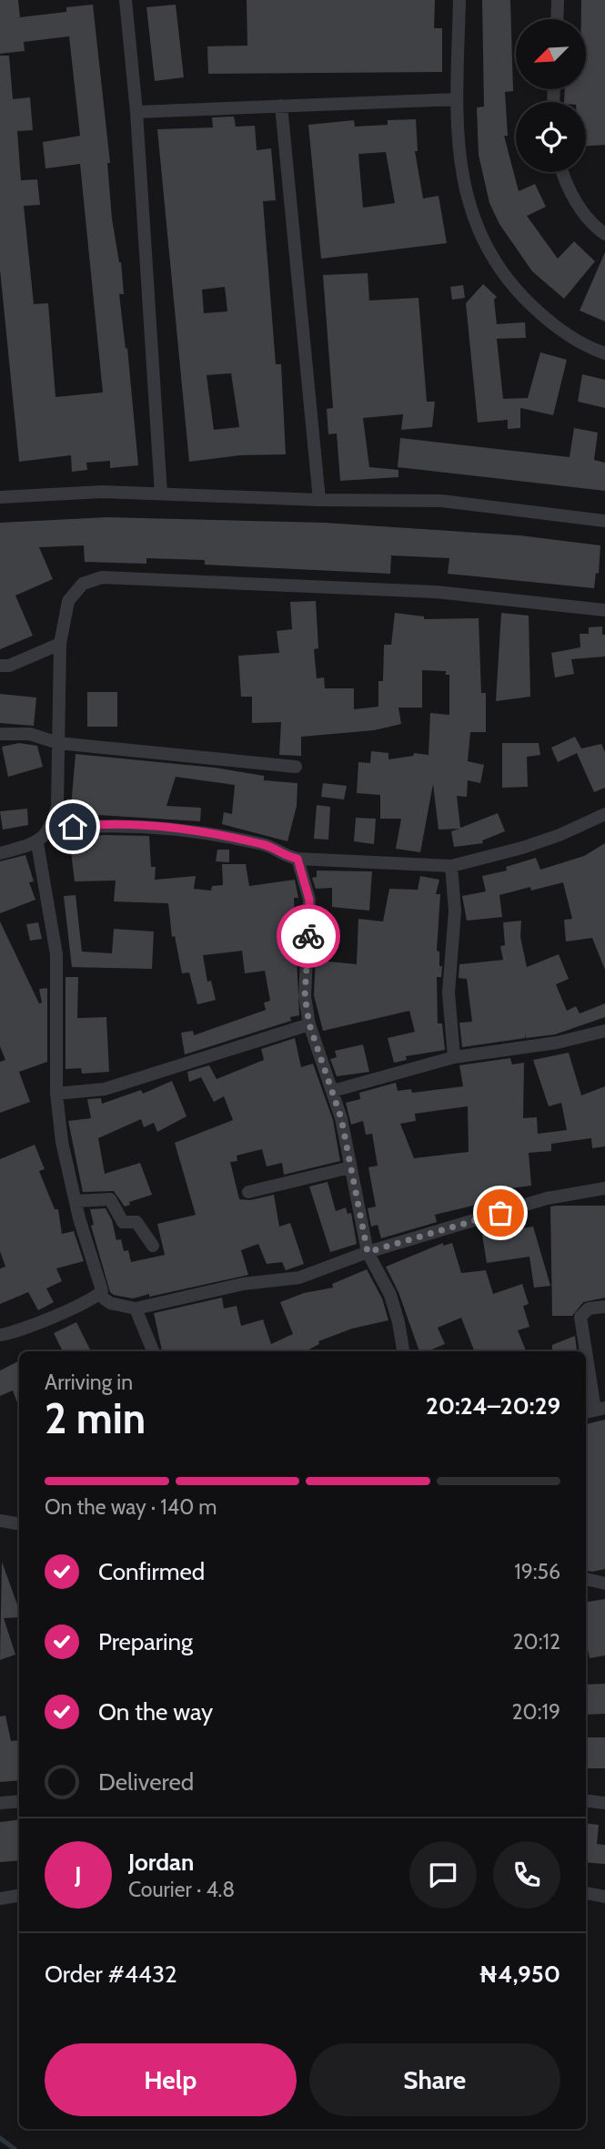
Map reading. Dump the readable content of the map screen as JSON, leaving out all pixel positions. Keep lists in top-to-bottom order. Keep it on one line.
{"north":"bottom left","page":{"heading":["2 min","Arriving in","20:24–20:29"],"panel":["Jordan","Courier · 4.8","Order #4432","₦4,950"],"bar":"On the way · 140 m","list":[["Confirmed","19:56"],["Preparing","20:12"],["On the way","20:19"],"Delivered"],"round":"J","buttons":["Help","Share"]}}
